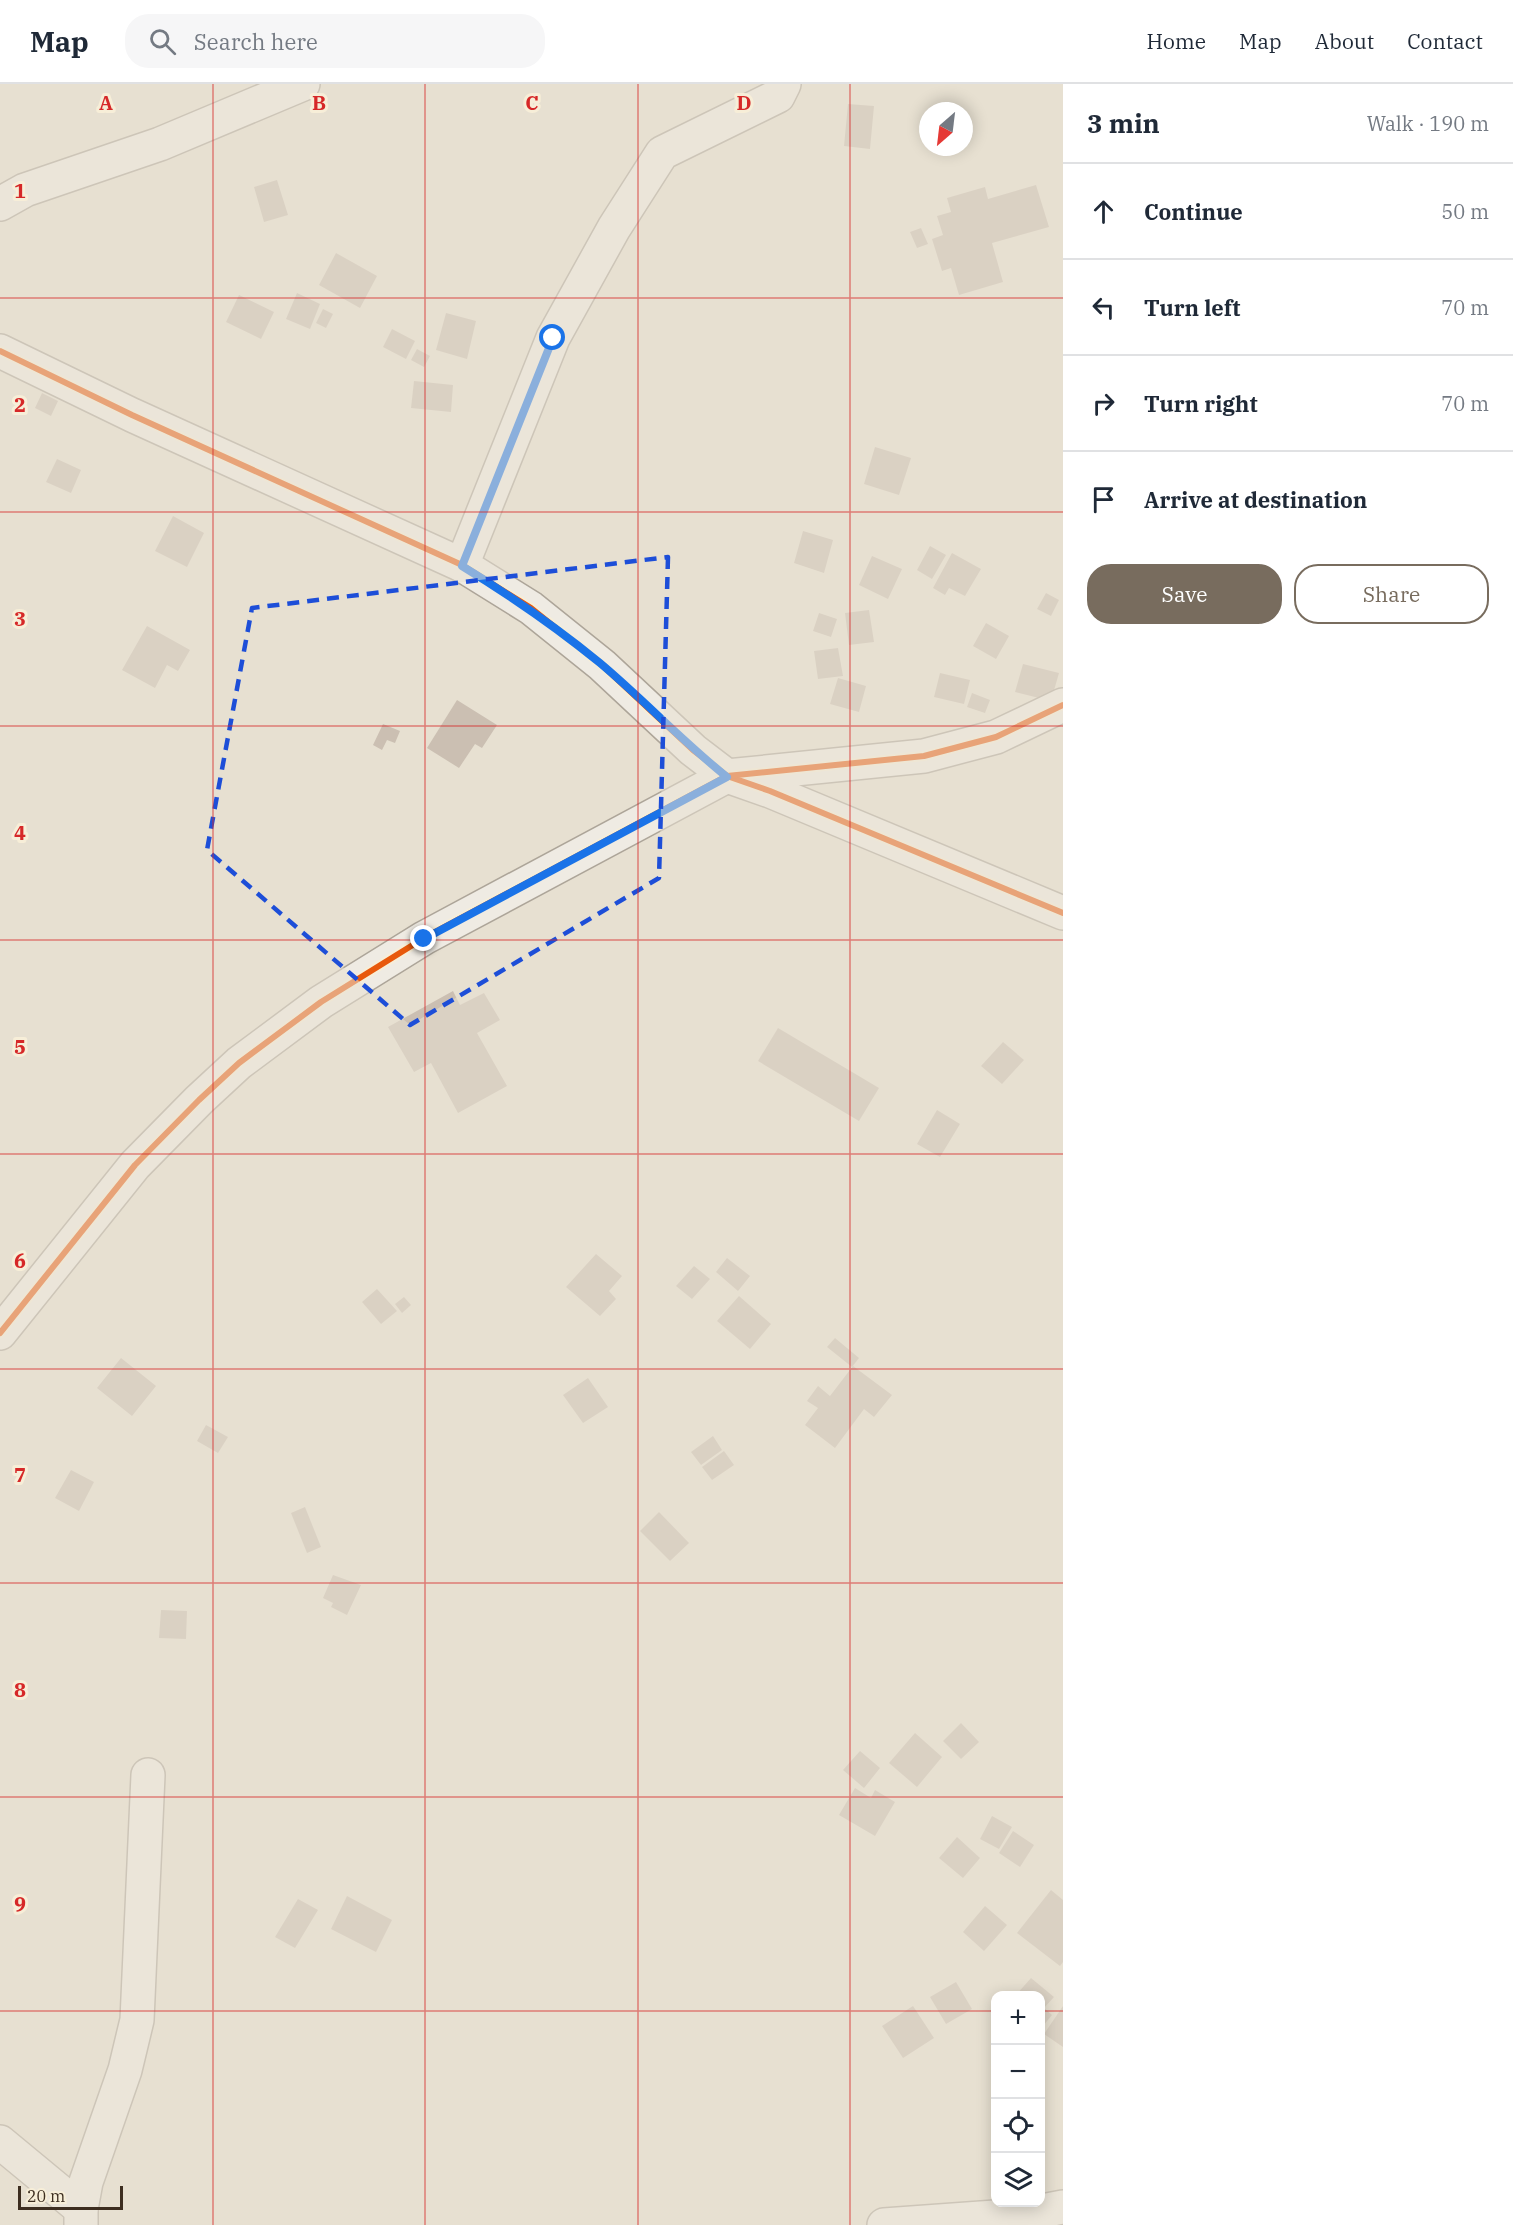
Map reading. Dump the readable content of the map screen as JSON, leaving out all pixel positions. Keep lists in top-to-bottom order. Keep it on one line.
{"scale_bar":"20 m","north":"bottom left","page":{"header":"Map","search":"Search here","nav":["Home","Map","About","Contact"],"heading":["3 min","Walk · 190 m"],"list":[["Continue","50 m"],["Turn left","70 m"],["Turn right","70 m"],"Arrive at destination"],"buttons":["Save","Share"],"map_buttons":["+","−"],"scale":"20 m"},"grid":{"columns":["A","B","C","D"],"rows":["1","2","3","4","5","6","7","8","9"]}}
